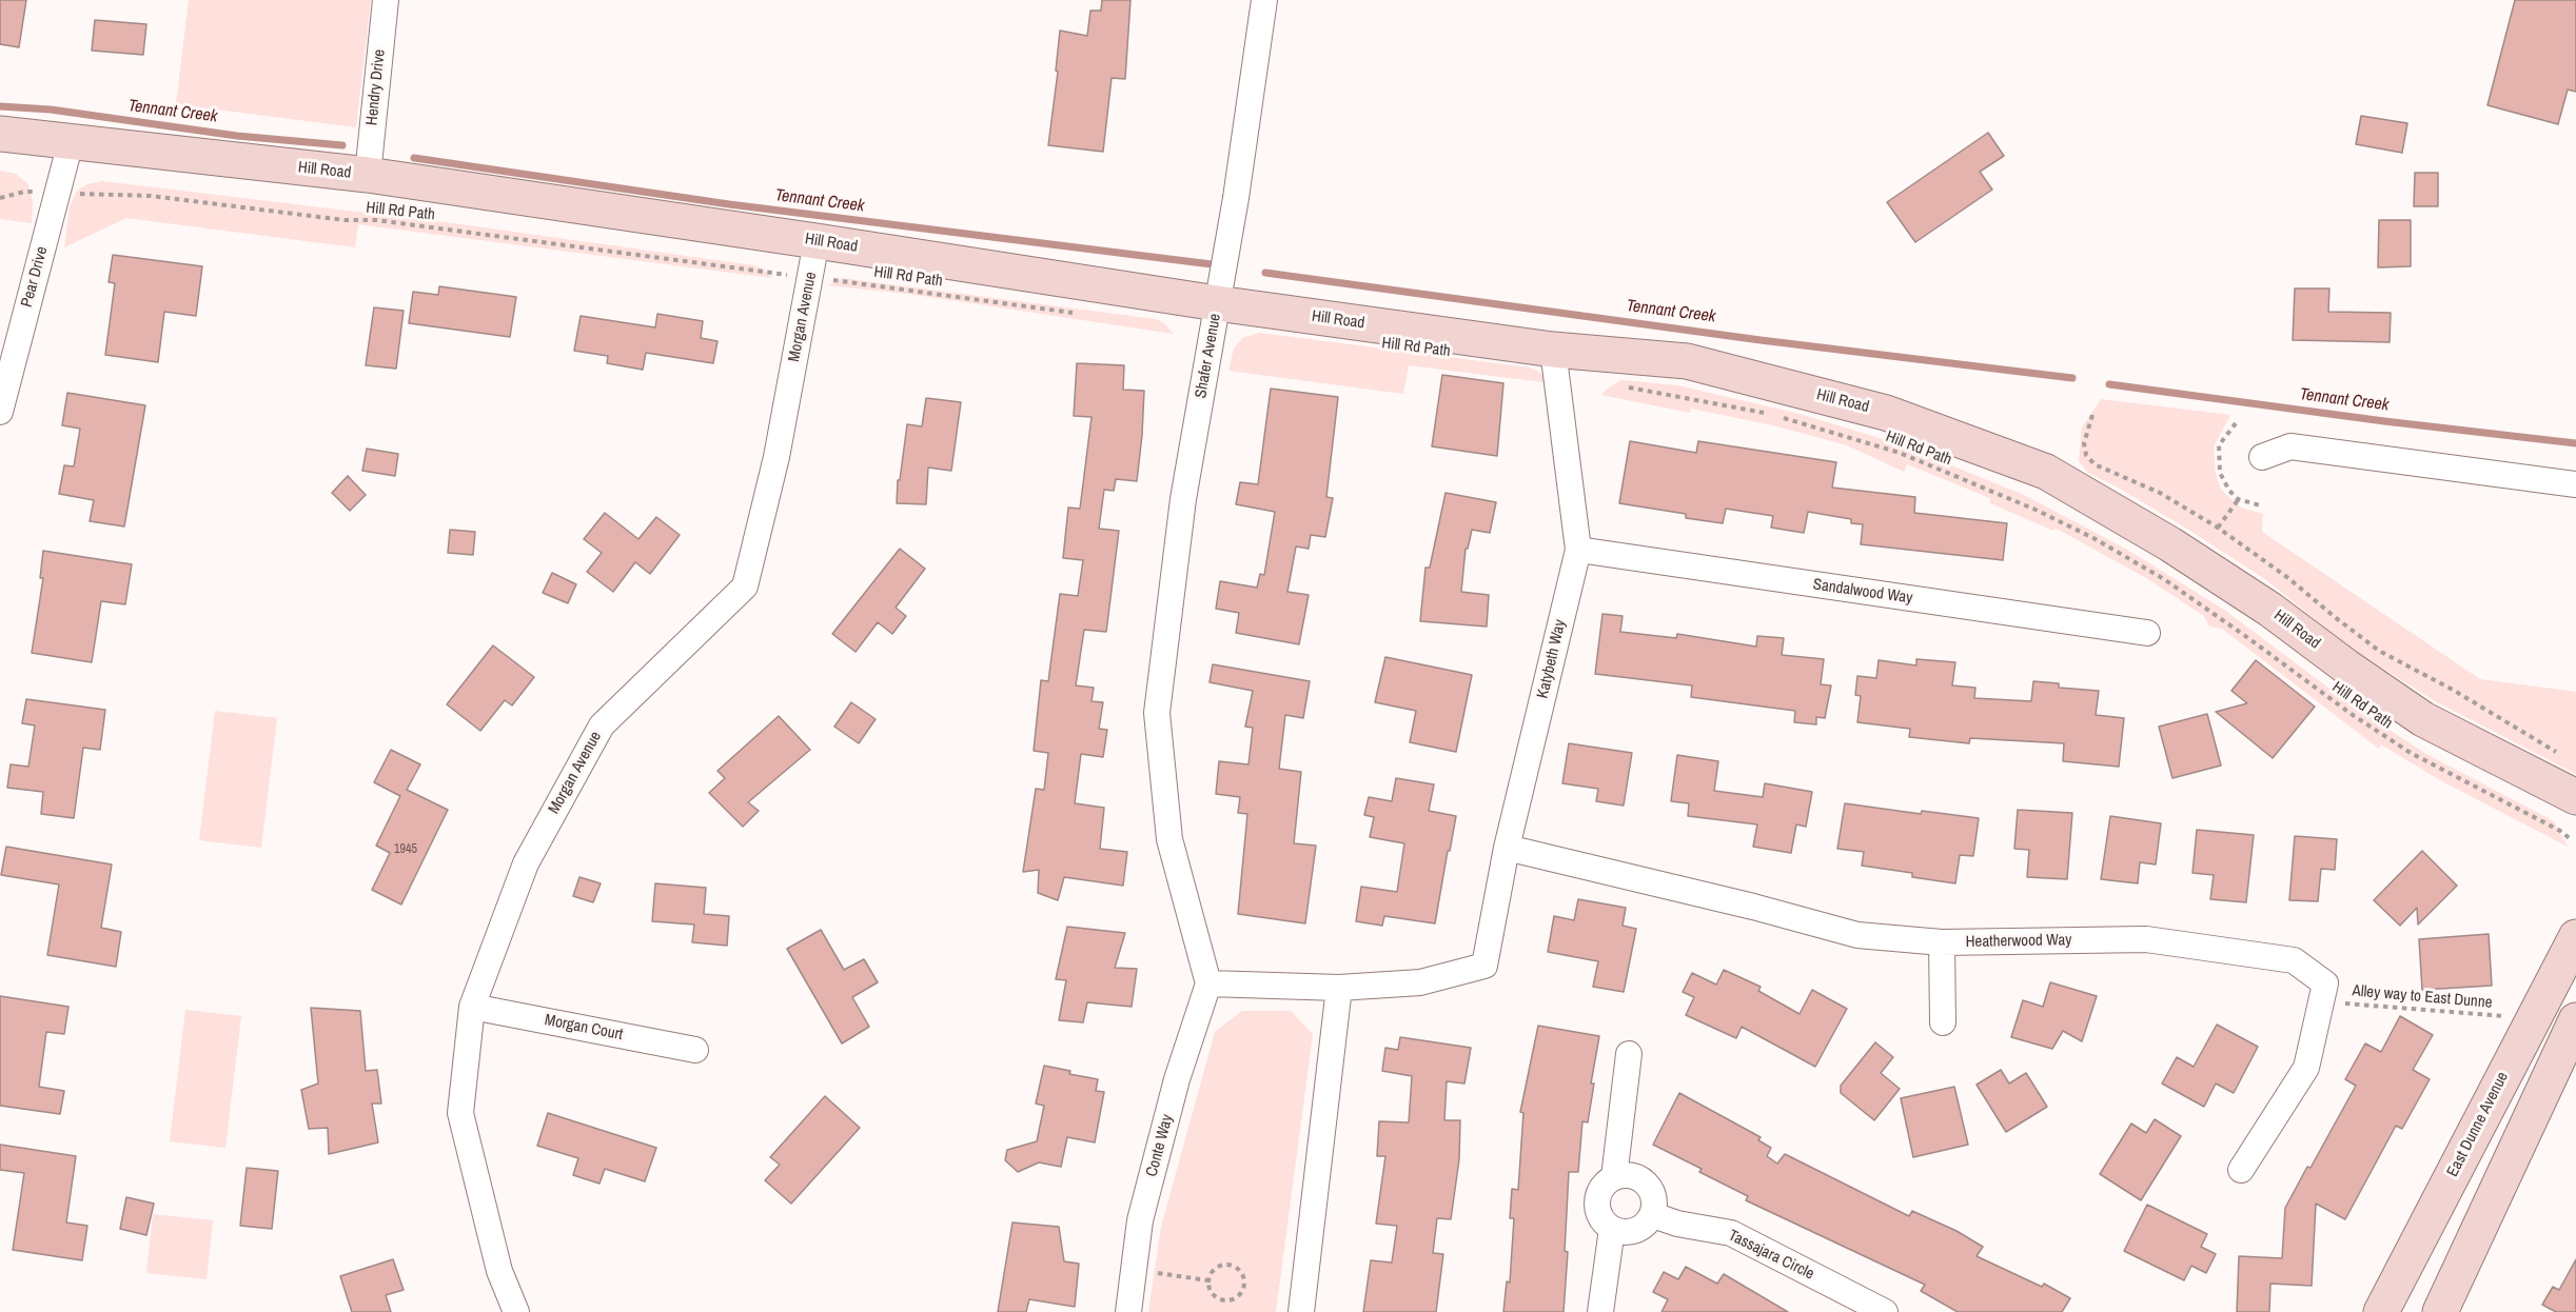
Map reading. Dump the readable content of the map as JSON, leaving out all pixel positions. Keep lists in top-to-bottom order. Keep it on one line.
{"streets":{"main road":["Hill Road","East Dunne Avenue"],"street":["Hendry Drive","Pear Drive","Morgan Avenue","Shafer Avenue","Sandalwood Way","Katybeth Way","Heatherwood Way","Morgan Court","Conte Way","Tassajara Circle"],"path":["Hill Rd Path","Alley way to East Dunne"]},"crossings":[["Hendry Drive","Hill Road"],["Hill Road","Pear Drive"],["Hill Road","Morgan Avenue"],["Hill Road","Shafer Avenue"],["Hill Road","Katybeth Way"],["Morgan Avenue","Morgan Court"],["Shafer Avenue","Conte Way"],["Sandalwood Way","Katybeth Way"],["Katybeth Way","Heatherwood Way"],["Heatherwood Way","Alley way to East Dunne"],["Alley way to East Dunne","East Dunne Avenue"]],"water":["Tennant Creek"],"house_numbers":["1945"]}
